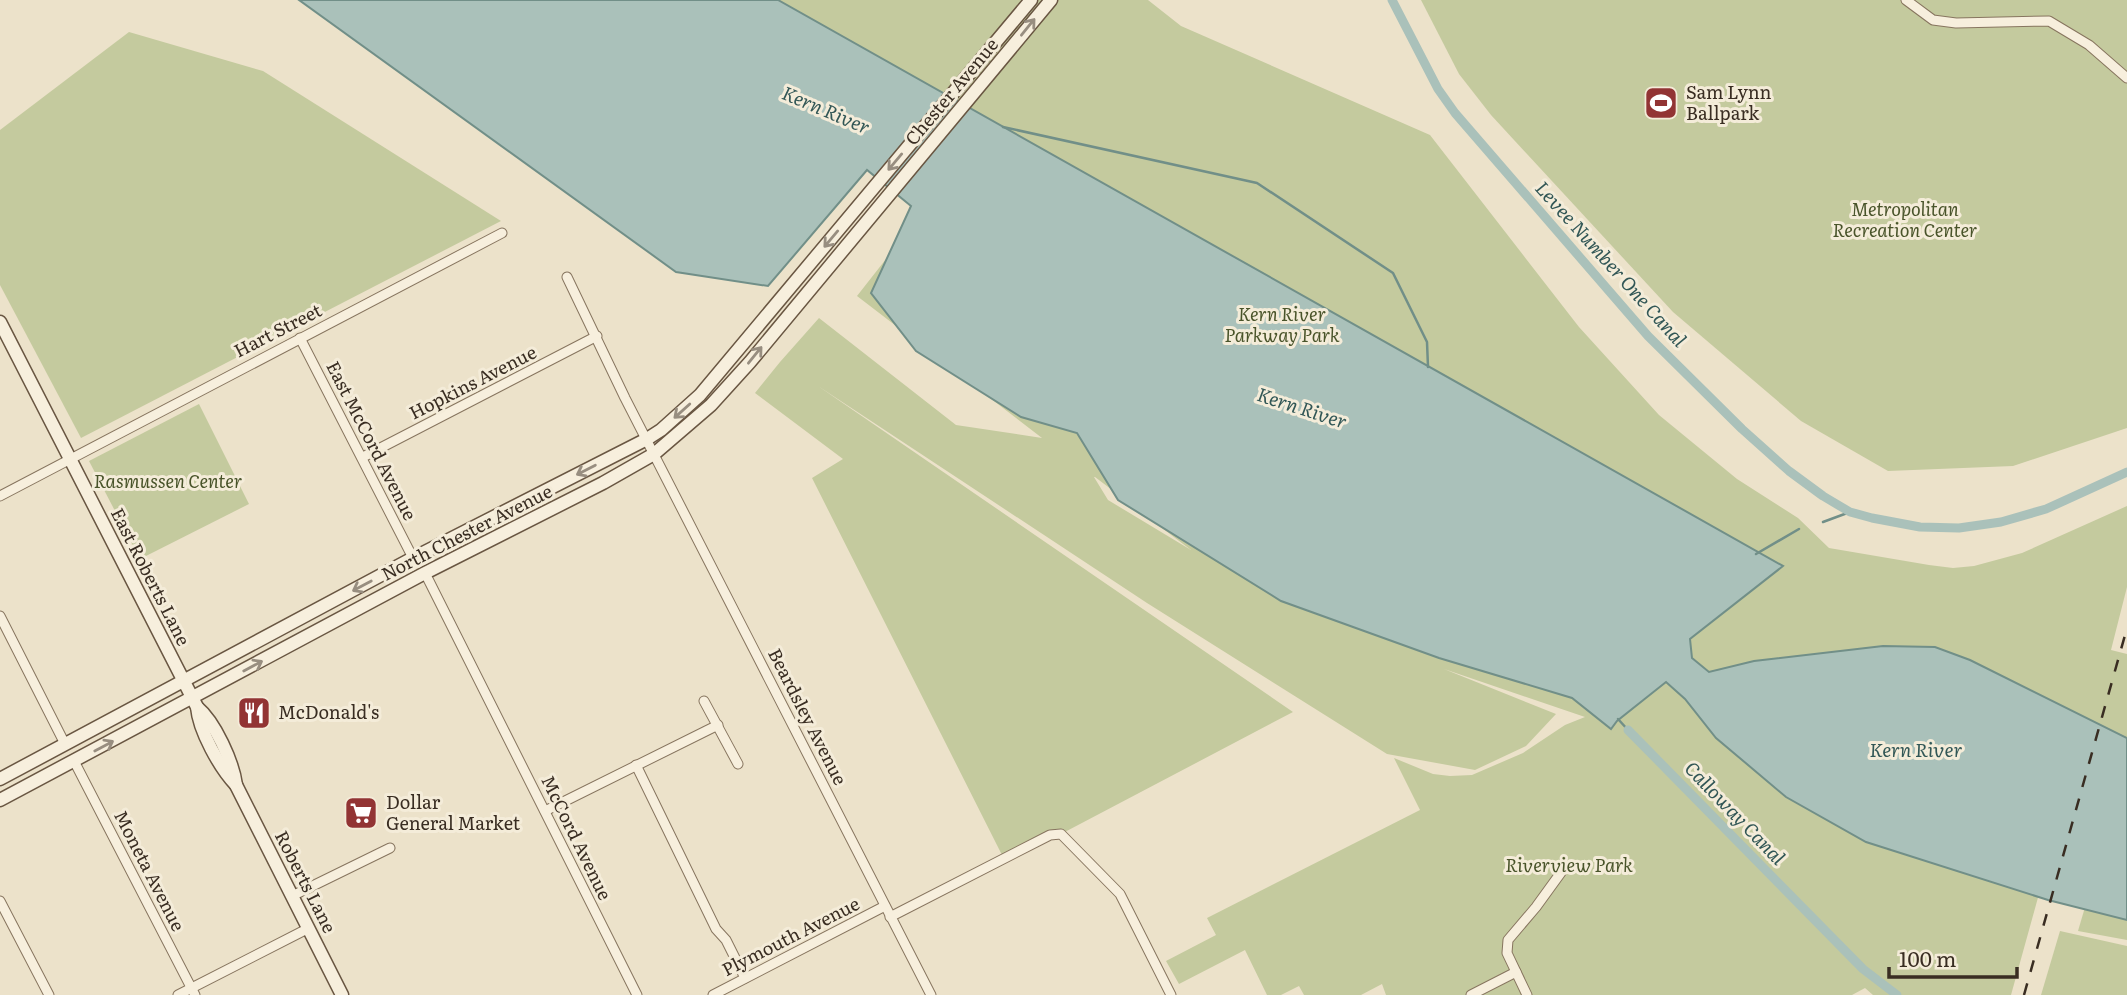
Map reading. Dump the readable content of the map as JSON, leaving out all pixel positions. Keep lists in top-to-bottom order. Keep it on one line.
{"streets":{"main road":["Chester Avenue","North Chester Avenue","East Roberts Lane","Roberts Lane"],"street":["Hart Street","Hopkins Avenue","East McCord Avenue","Beardsley Avenue","McCord Avenue","Moneta Avenue","Plymouth Avenue"]},"crossings":[["Chester Avenue","North Chester Avenue"],["Hart Street","East McCord Avenue"],["Hart Street","East Roberts Lane"],["Hopkins Avenue","East McCord Avenue"],["Hopkins Avenue","Beardsley Avenue"],["East McCord Avenue","North Chester Avenue"],["North Chester Avenue","East Roberts Lane"],["North Chester Avenue","Beardsley Avenue"],["North Chester Avenue","McCord Avenue"],["North Chester Avenue","Moneta Avenue"],["North Chester Avenue","Roberts Lane"],["East Roberts Lane","Roberts Lane"],["Beardsley Avenue","Plymouth Avenue"]],"water":["Kern River","Levee Number One Canal","Calloway Canal"],"parks":["Metropolitan Recreation Center","Kern River Parkway Park","Rasmussen Center","Riverview Park"],"places":{"sports":["Sam Lynn Ballpark"],"restaurant":["McDonald's"],"supermarket":["Dollar General Market"]},"scale_bar":"100 m"}
